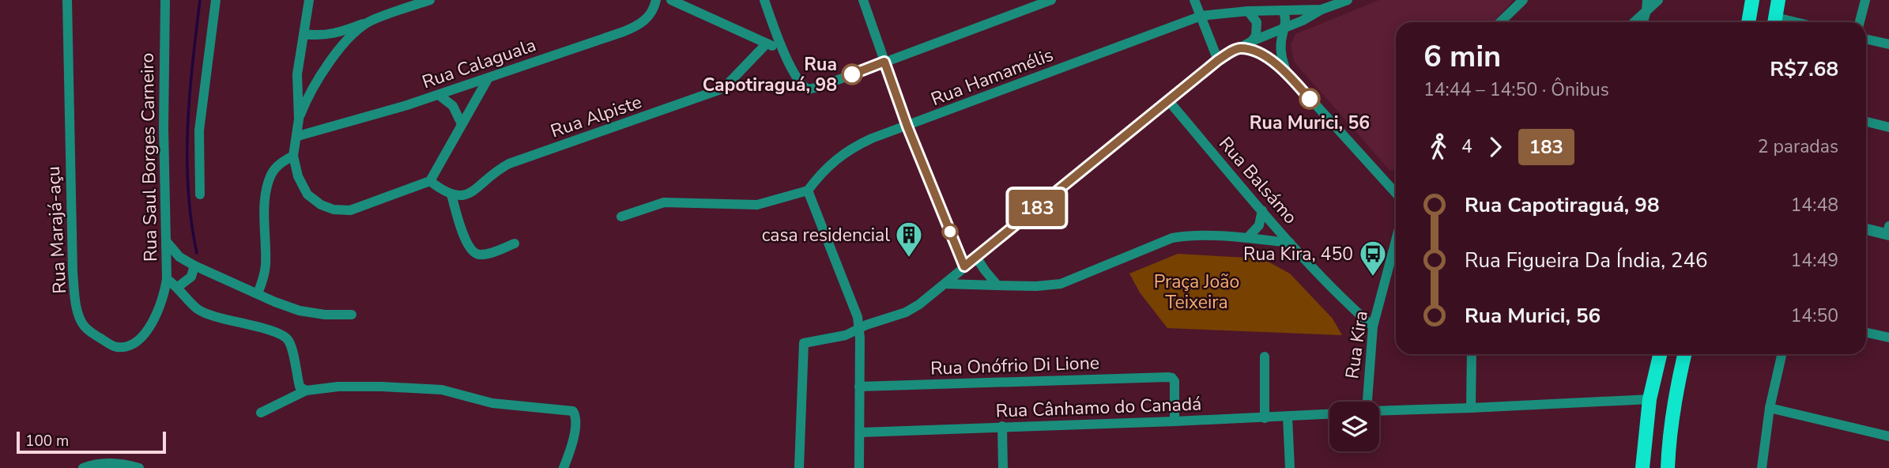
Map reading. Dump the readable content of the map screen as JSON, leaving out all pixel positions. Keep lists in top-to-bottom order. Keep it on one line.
{"streets":{"street":["Rua Calaguala","Rua Hamamélis","Rua Alpiste","Rua Saul Borges Carneiro","Rua Balsámo","Rua Marajá-açu","Rua Kira","Rua Onófrio Di Lione","Rua Cânhamo do Canadá"]},"crossings":[["Rua Saul Borges Carneiro","Rua Marajá-açu"],["Rua Balsámo","Rua Kira"],["Rua Onófrio Di Lione","Rua Cânhamo do Canadá"]],"parks":["Praça João Teixeira"],"places":{"other":["Rua Capotiraguá, 98","Rua Murici, 56"],"building":["casa residencial"],"bus stop":["Rua Kira, 450"]},"lines":["bus line 183"],"scale_bar":"100 m","page":{"on_map":"183","heading":["6 min","14:44 – 14:50 · Ônibus","R$7.68"],"legs":["4","183","2 paradas"],"list":[{"name":"Rua Capotiraguá, 98","value":"14:48"},{"name":"Rua Figueira Da Índia, 246","value":"14:49"},{"name":"Rua Murici, 56","value":"14:50"}],"scale":"100 m"}}
